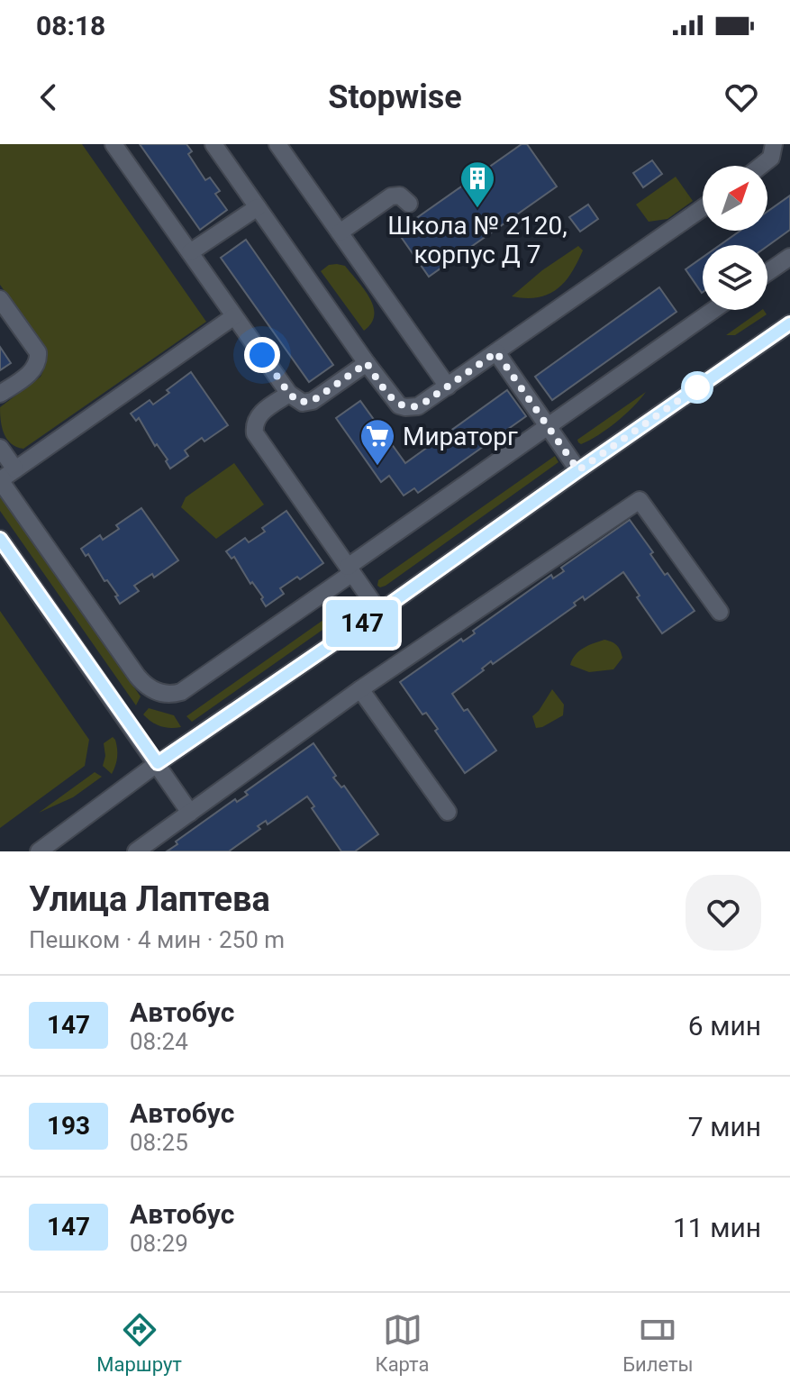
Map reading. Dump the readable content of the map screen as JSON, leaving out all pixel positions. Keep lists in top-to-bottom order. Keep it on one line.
{"places":{"building":["Школа № 2120, корпус Д 7"],"supermarket":["Мираторг"]},"lines":["bus line 147"],"north":"top right","page":{"status":"08:18","header":"Stopwise","on_map":"147","heading":["Улица Лаптева","Пешком · 4 мин · 250 m"],"list":[{"mark":"147","name":"Автобус","note":"08:24","value":"6 мин"},{"mark":"193","name":"Автобус","note":"08:25","value":"7 мин"},{"mark":"147","name":"Автобус","note":"08:29","value":"11 мин"}],"tabs":["Маршрут","Карта","Билеты"]}}
